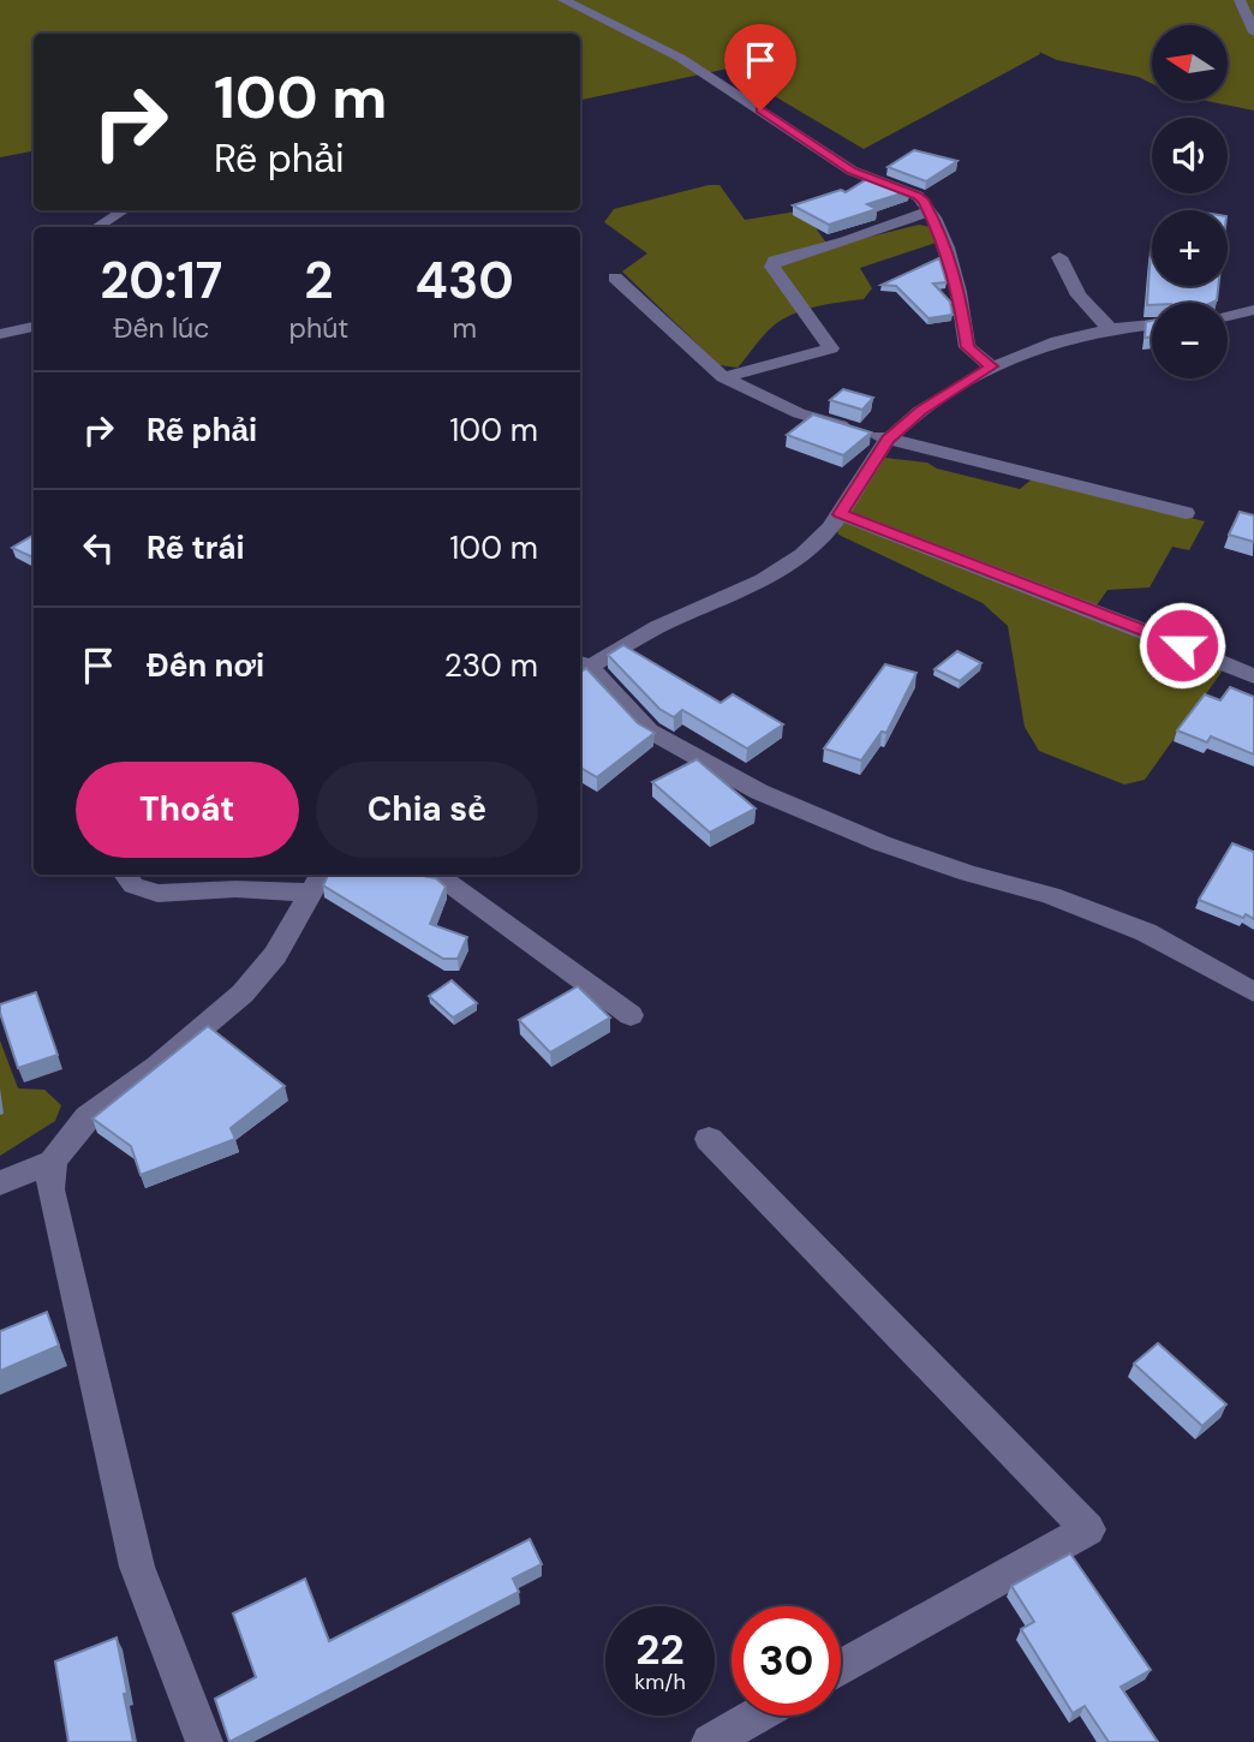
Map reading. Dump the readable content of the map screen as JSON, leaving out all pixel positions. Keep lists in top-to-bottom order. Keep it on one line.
{"north":"left","page":{"map_buttons":["+","−"],"turn":["100 m","Rẽ phải"],"eta":["20:17","Đến lúc","2","phút","430","m"],"list":[{"name":"Rẽ phải","value":"100 m"},{"name":"Rẽ trái","value":"100 m"},{"name":"Đến nơi","value":"230 m"}],"buttons":["Thoát","Chia sẻ"],"speed":"22 km/h","limit":"30"}}
